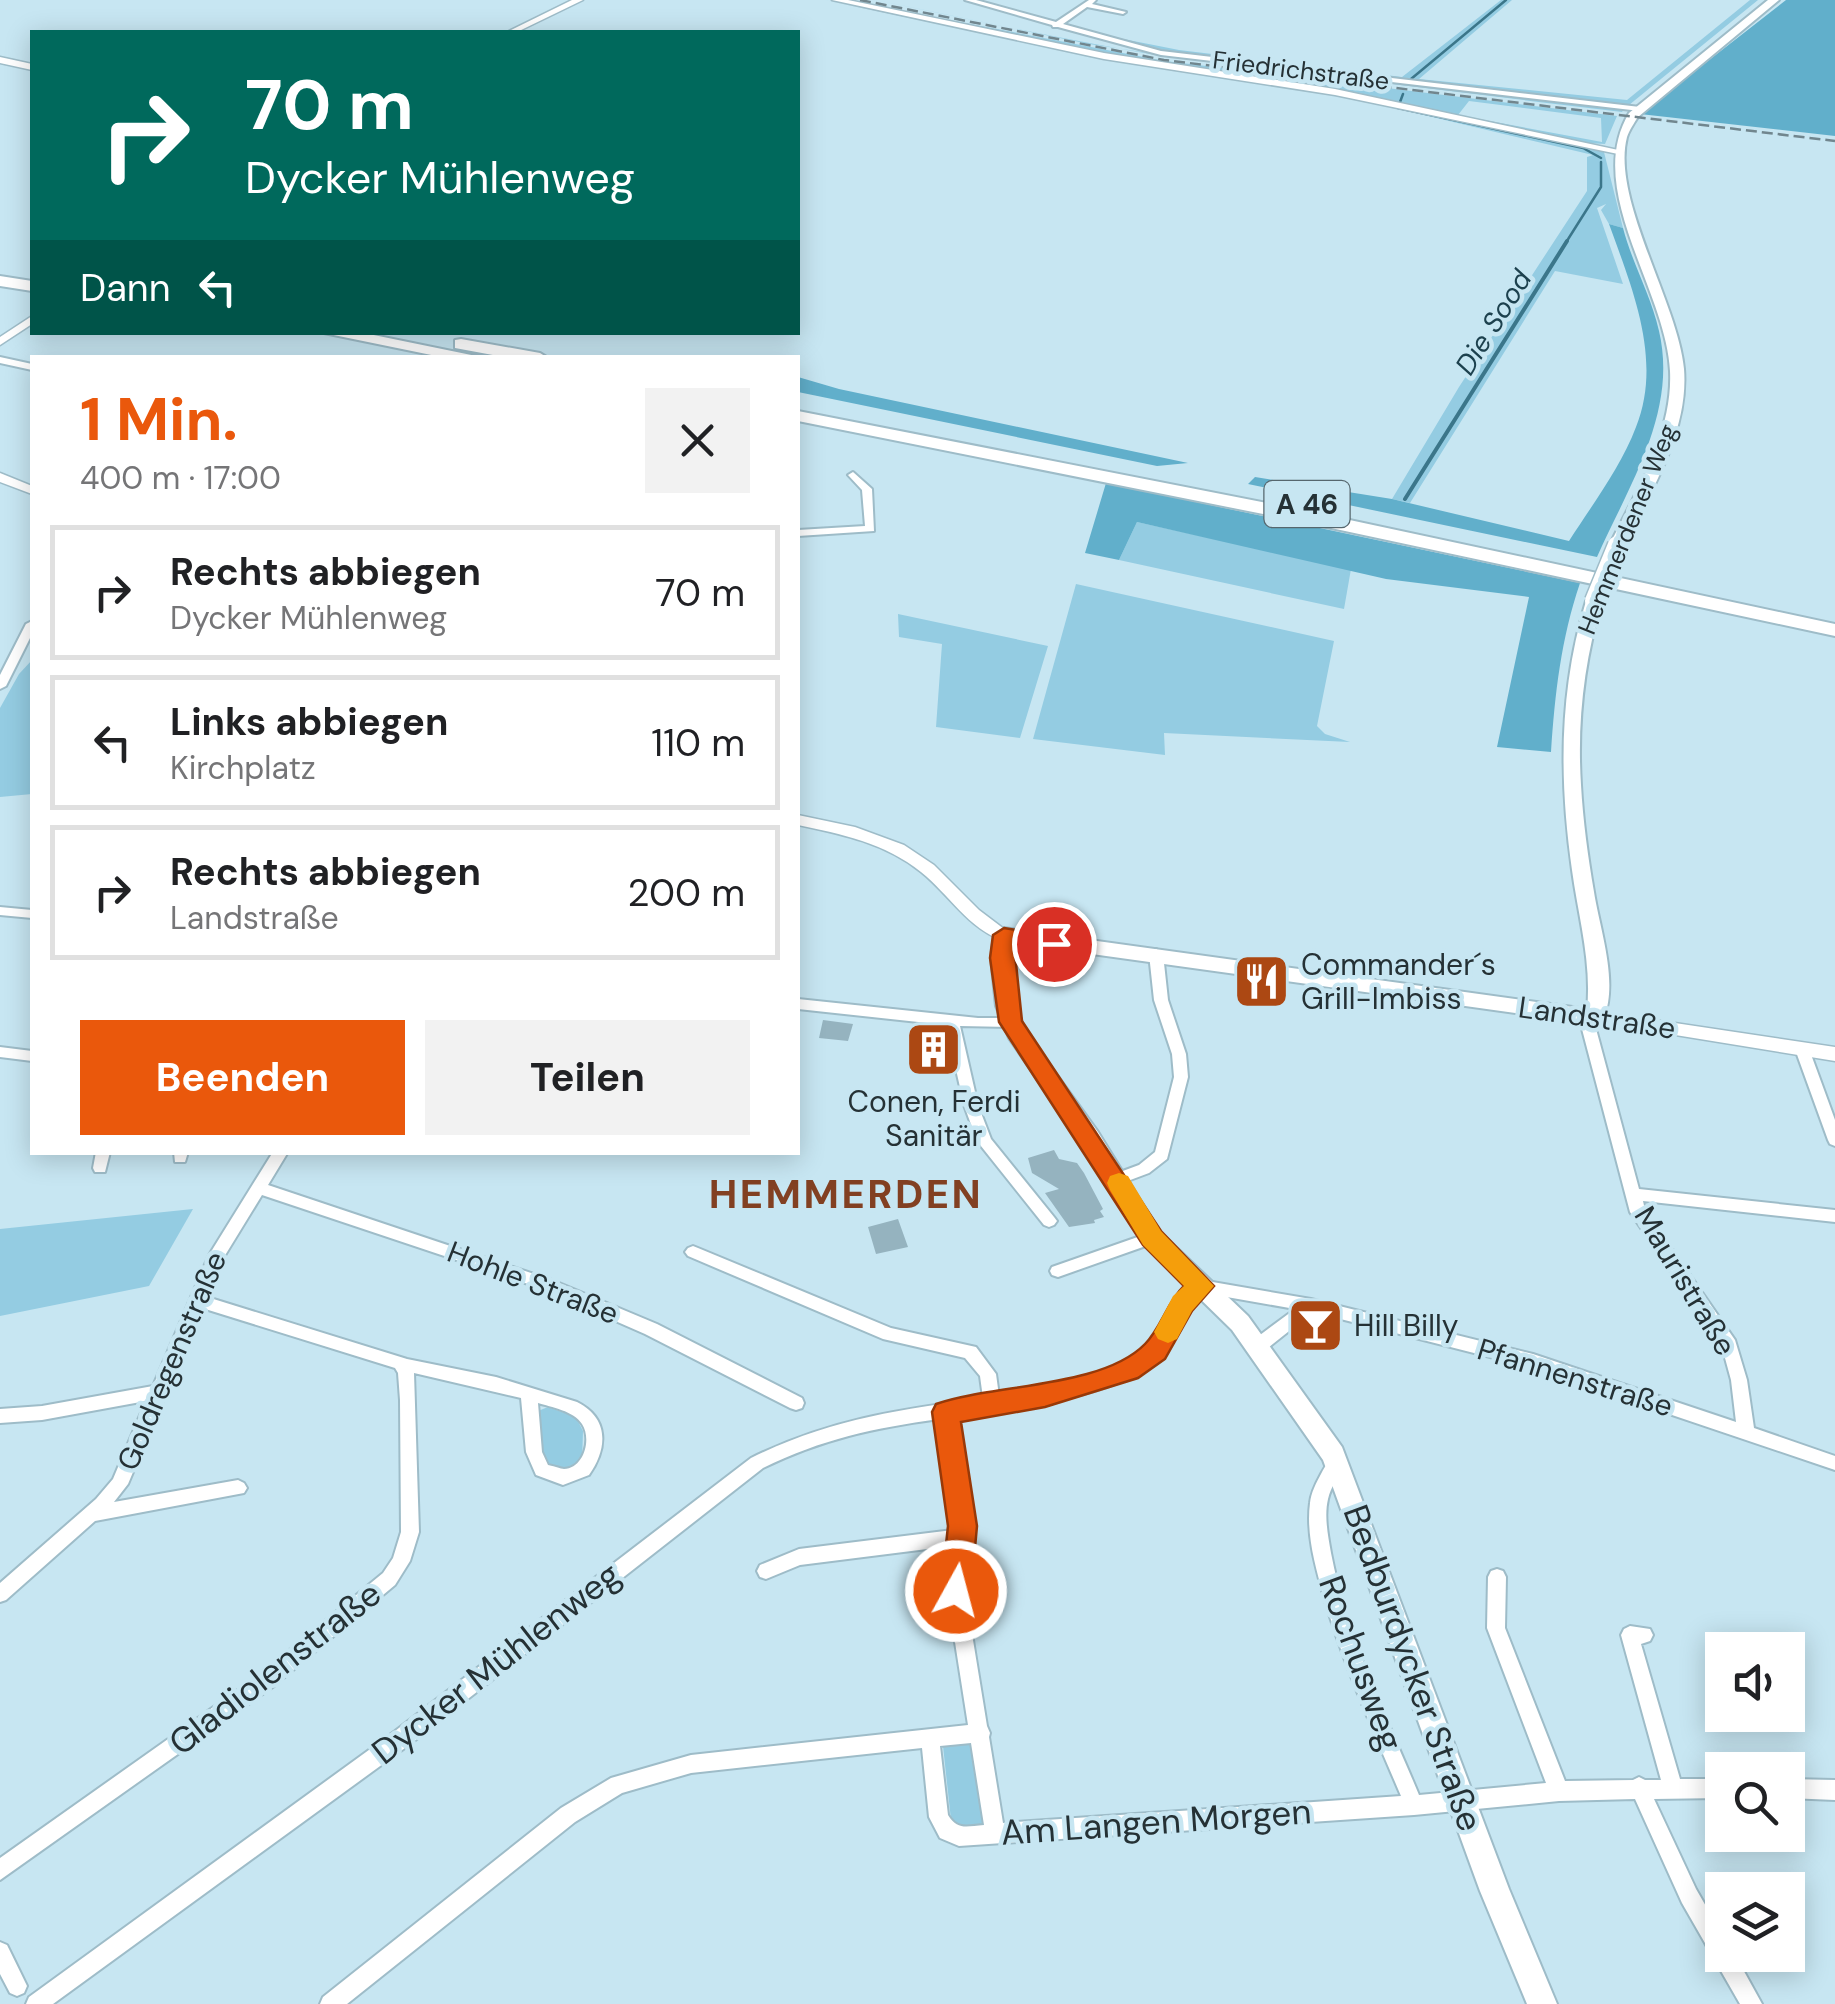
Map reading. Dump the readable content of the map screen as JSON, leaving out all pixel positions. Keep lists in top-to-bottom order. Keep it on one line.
{"streets":{"highway":["A 46"],"main road":["Hemmerdener Weg","Landstraße","Bedburdycker Straße"],"street":["Friedrichstraße","Mauristraße","Hohle Straße","Goldregenstraße","Pfannenstraße","Dycker Mühlenweg","Rochusweg","Gladiolenstraße","Am Langen Morgen"]},"crossings":[["Hemmerdener Weg","Landstraße"],["Hemmerdener Weg","Mauristraße"],["Landstraße","Mauristraße"],["Mauristraße","Pfannenstraße"],["Hohle Straße","Goldregenstraße"],["Pfannenstraße","Dycker Mühlenweg"],["Pfannenstraße","Bedburdycker Straße"],["Dycker Mühlenweg","Bedburdycker Straße"],["Rochusweg","Bedburdycker Straße"],["Rochusweg","Am Langen Morgen"],["Bedburdycker Straße","Am Langen Morgen"]],"districts":["HEMMERDEN"],"water":["Die Sood"],"places":{"restaurant":["Commander´s Grill-Imbiss"],"building":["Conen, Ferdi Sanitär"],"bar":["Hill Billy"]},"page":{"turn":["70 m","Dycker Mühlenweg"],"then":"Dann","heading":["1 Min.","400 m · 17:00"],"list":[{"name":"Rechts abbiegen","note":"Dycker Mühlenweg","value":"70 m"},{"name":"Links abbiegen","note":"Kirchplatz","value":"110 m"},{"name":"Rechts abbiegen","note":"Landstraße","value":"200 m"}],"buttons":["Beenden","Teilen"]}}
